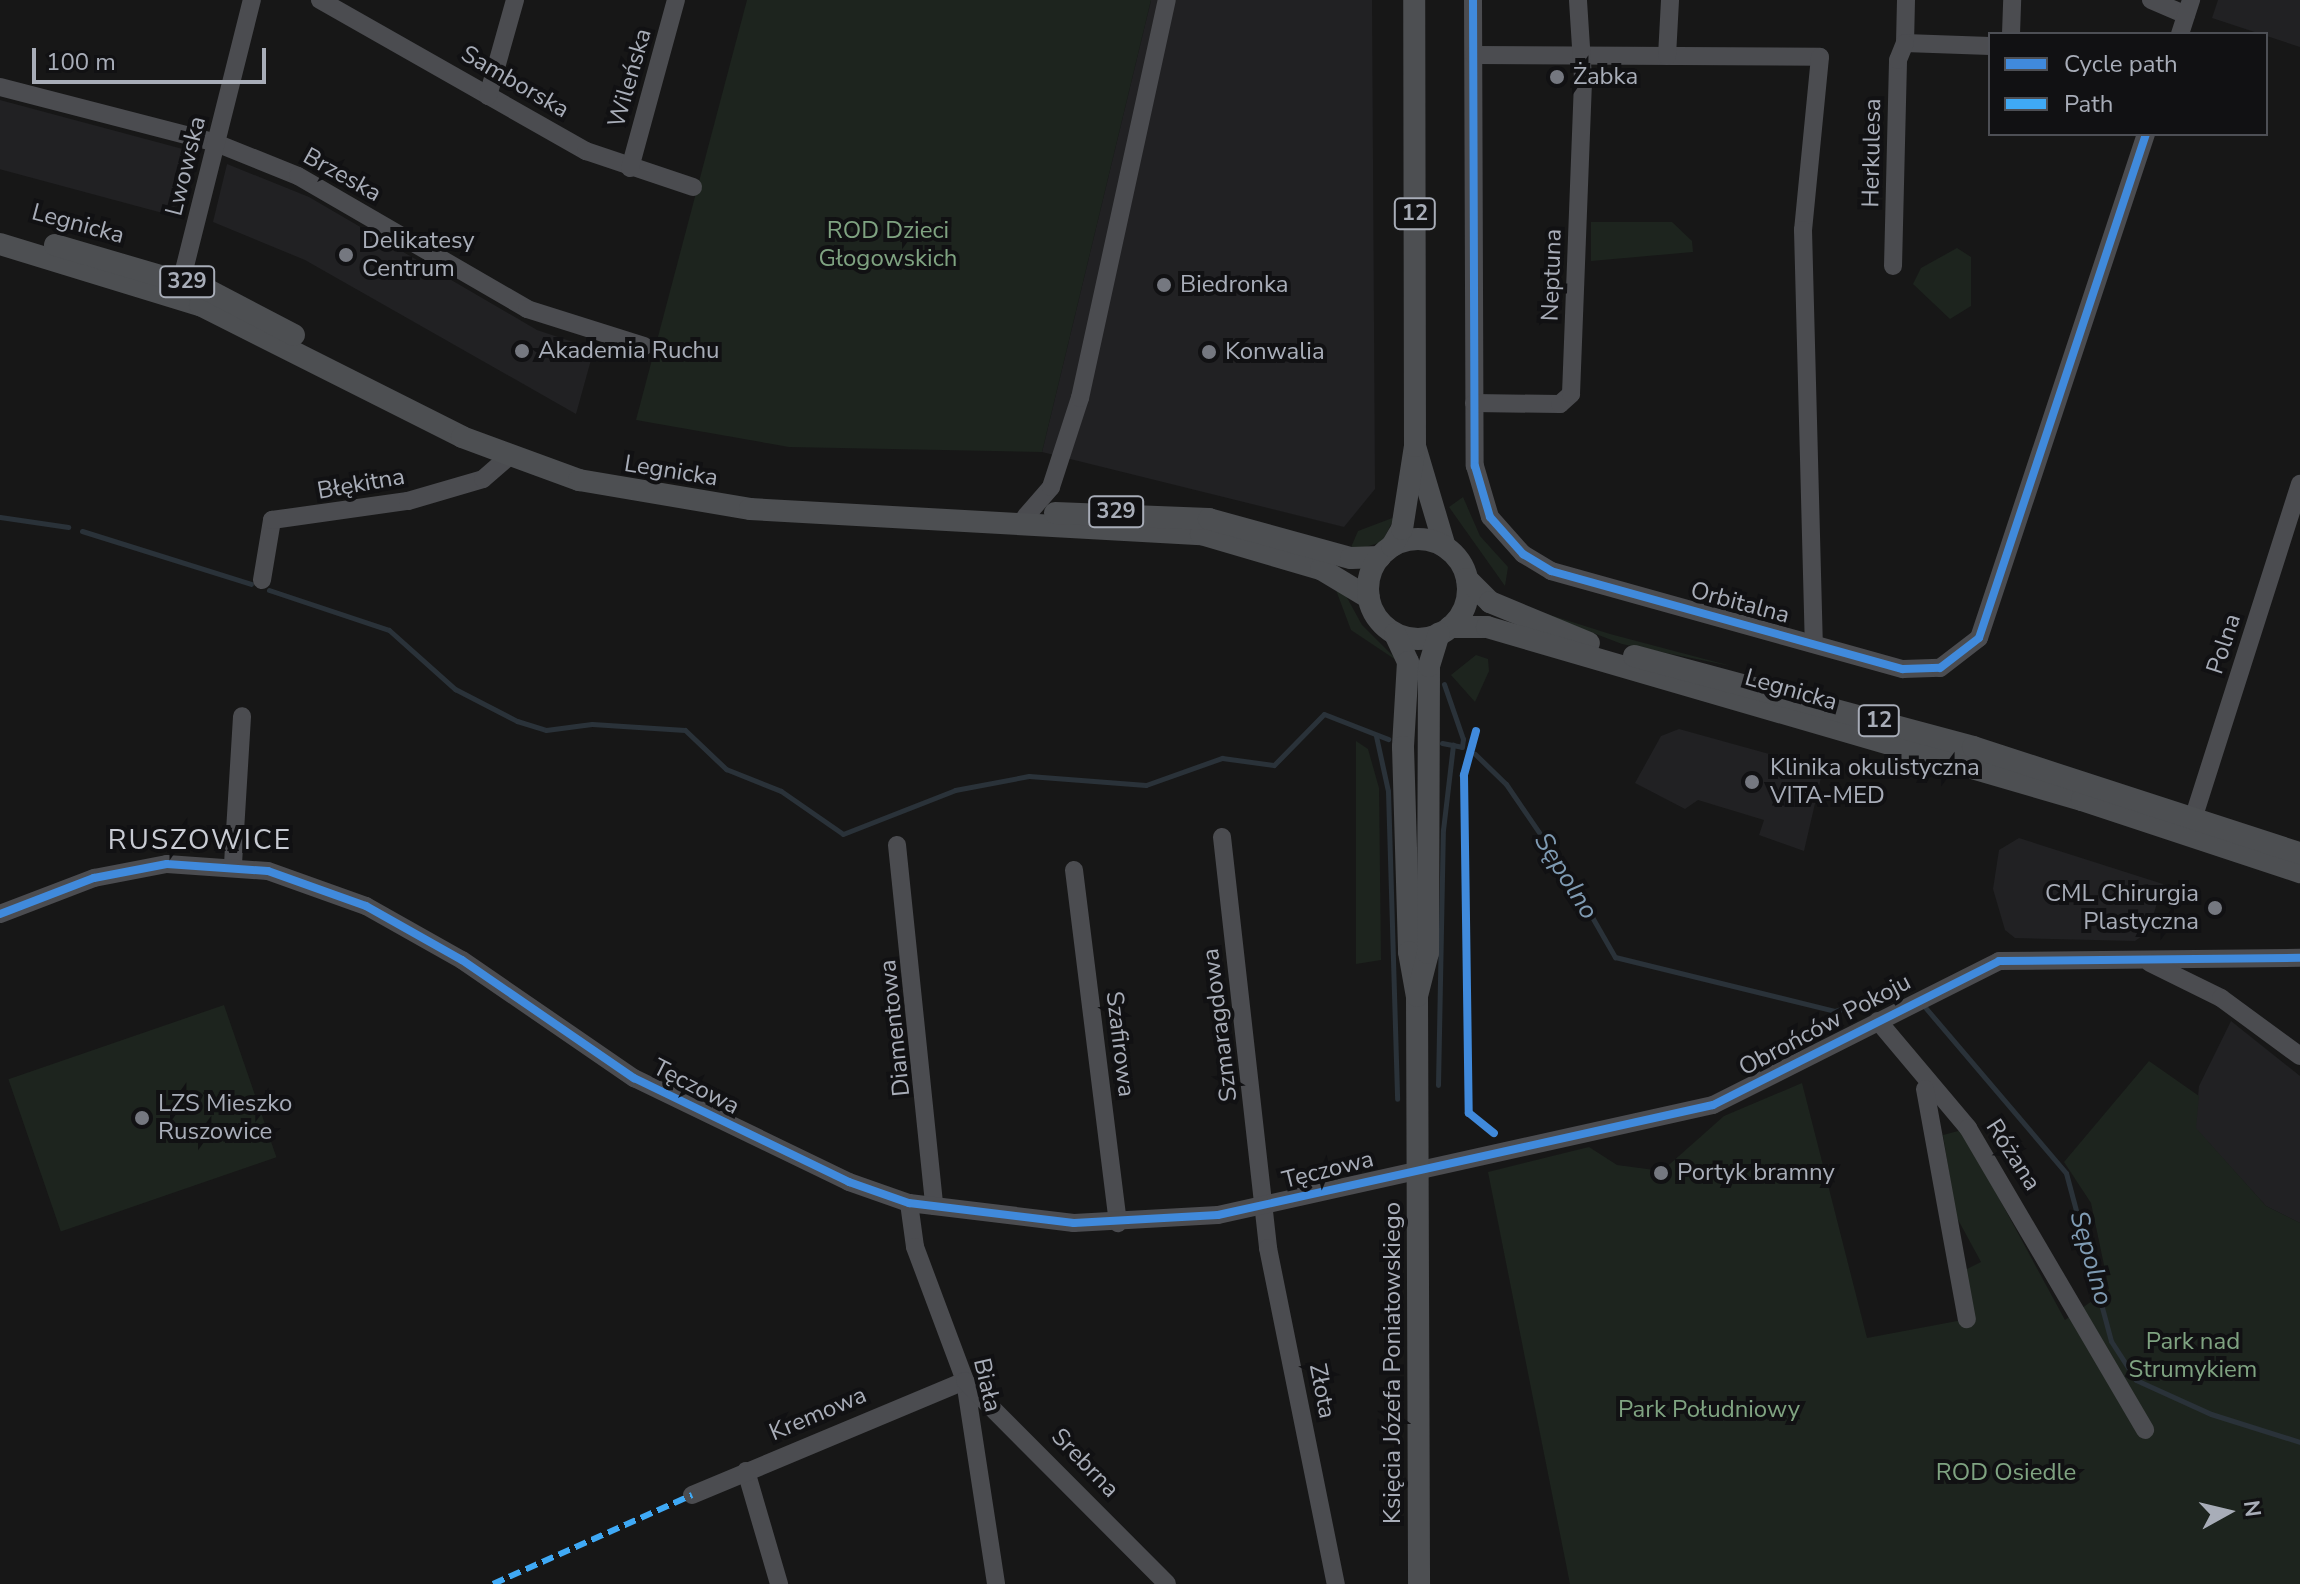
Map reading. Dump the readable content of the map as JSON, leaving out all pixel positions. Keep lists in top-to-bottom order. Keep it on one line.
{"streets":{"main road":["12","Legnicka","329","Księcia Józefa Poniatowskiego"],"street":["Wileńska","Samborska","Herkulesa","Lwowska","Brzeska","Neptuna","Błękitna","Orbitalna","Polna","Szmaragdowa","Obrońców Pokoju","Diamentowa","Szafirowa","Tęczowa","Różana","Biała","Złota","Kremowa","Srebrna"]},"crossings":[["Wileńska","Samborska"],["Lwowska","Brzeska"],["Lwowska","Legnicka"],["12","Legnicka"],["12","Księcia Józefa Poniatowskiego"],["Legnicka","Błękitna"],["Legnicka","Polna"],["Legnicka","Księcia Józefa Poniatowskiego"],["Neptuna","Orbitalna"],["Szmaragdowa","Tęczowa"],["Szmaragdowa","Złota"],["Obrońców Pokoju","Tęczowa"],["Obrońców Pokoju","Różana"],["Obrońców Pokoju","Księcia Józefa Poniatowskiego"],["Diamentowa","Tęczowa"],["Szafirowa","Tęczowa"],["Tęczowa","Księcia Józefa Poniatowskiego"],["Tęczowa","Biała"],["Tęczowa","Złota"],["Biała","Kremowa"],["Biała","Srebrna"],["Kremowa","Srebrna"]],"districts":["RUSZOWICE"],"water":["Sępolno"],"parks":["ROD Dzieci Głogowskich","Park nad Strumykiem","Park Południowy","ROD Osiedle"],"places":["Żabka","Delikatesy Centrum","Biedronka","Akademia Ruchu","Konwalia","Klinika okulistyczna VITA-MED","CML Chirurgia Plastyczna","LZS Mieszko Ruszowice","Portyk bramny"],"legend":["Cycle path","Path"],"scale_bar":"100 m","north":"right"}
